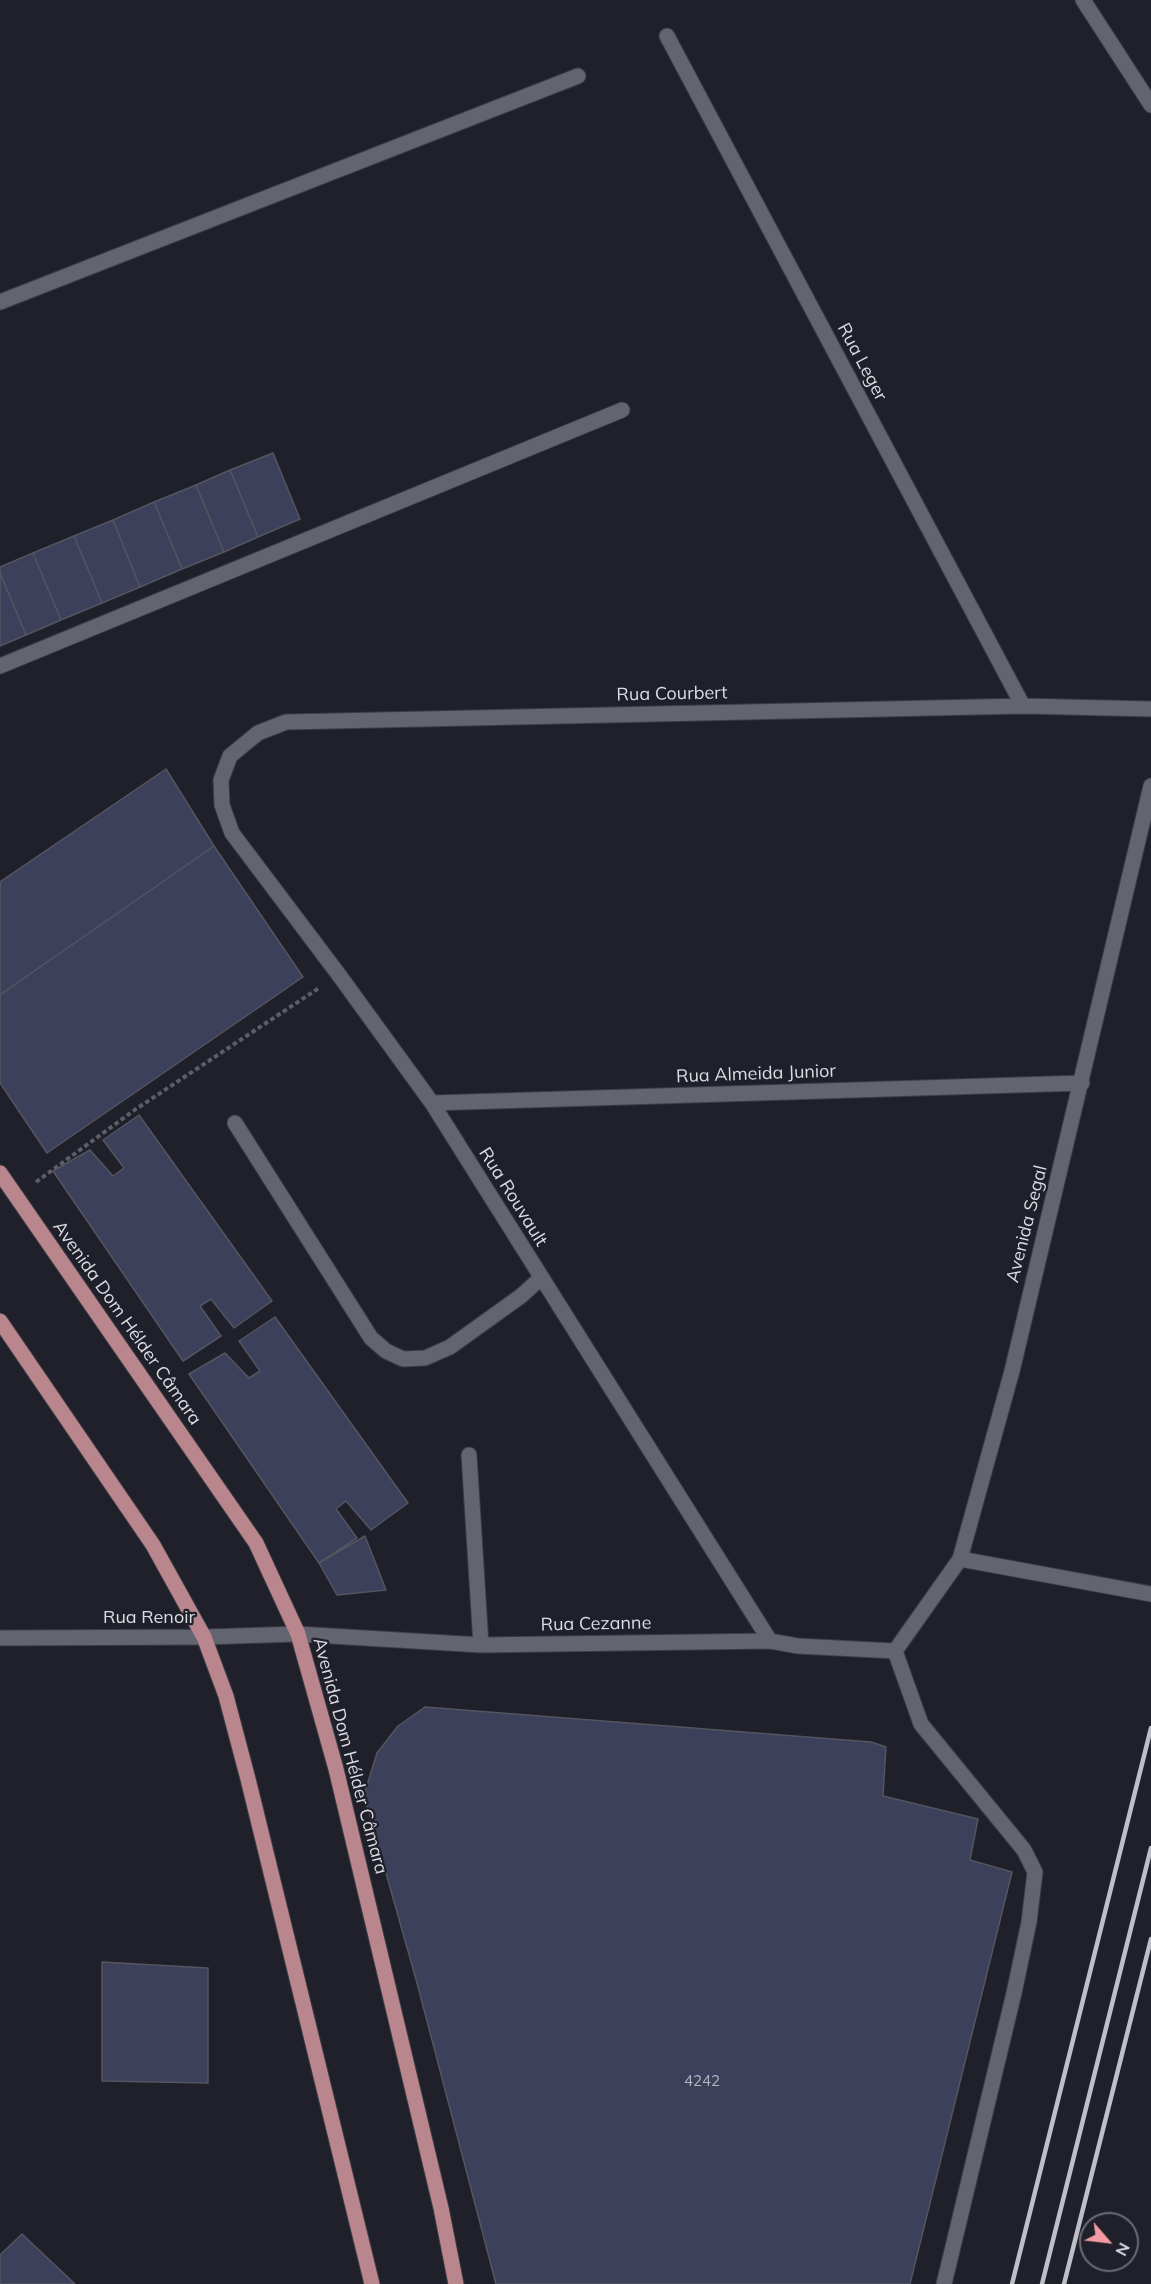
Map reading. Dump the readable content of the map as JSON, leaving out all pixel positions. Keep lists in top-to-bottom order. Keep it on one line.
{"streets":{"main road":["Avenida Dom Hélder Câmara"],"street":["Rua Leger","Rua Courbert","Rua Almeida Junior","Rua Rouvault","Avenida Segal","Rua Renoir","Rua Cezanne"]},"crossings":[["Rua Leger","Rua Courbert"],["Rua Courbert","Rua Rouvault"],["Rua Almeida Junior","Rua Rouvault"],["Rua Almeida Junior","Avenida Segal"],["Rua Rouvault","Rua Cezanne"],["Avenida Segal","Rua Cezanne"],["Avenida Dom Hélder Câmara","Rua Renoir"],["Avenida Dom Hélder Câmara","Rua Cezanne"],["Rua Renoir","Rua Cezanne"]],"house_numbers":["4242"],"north":"bottom right"}
